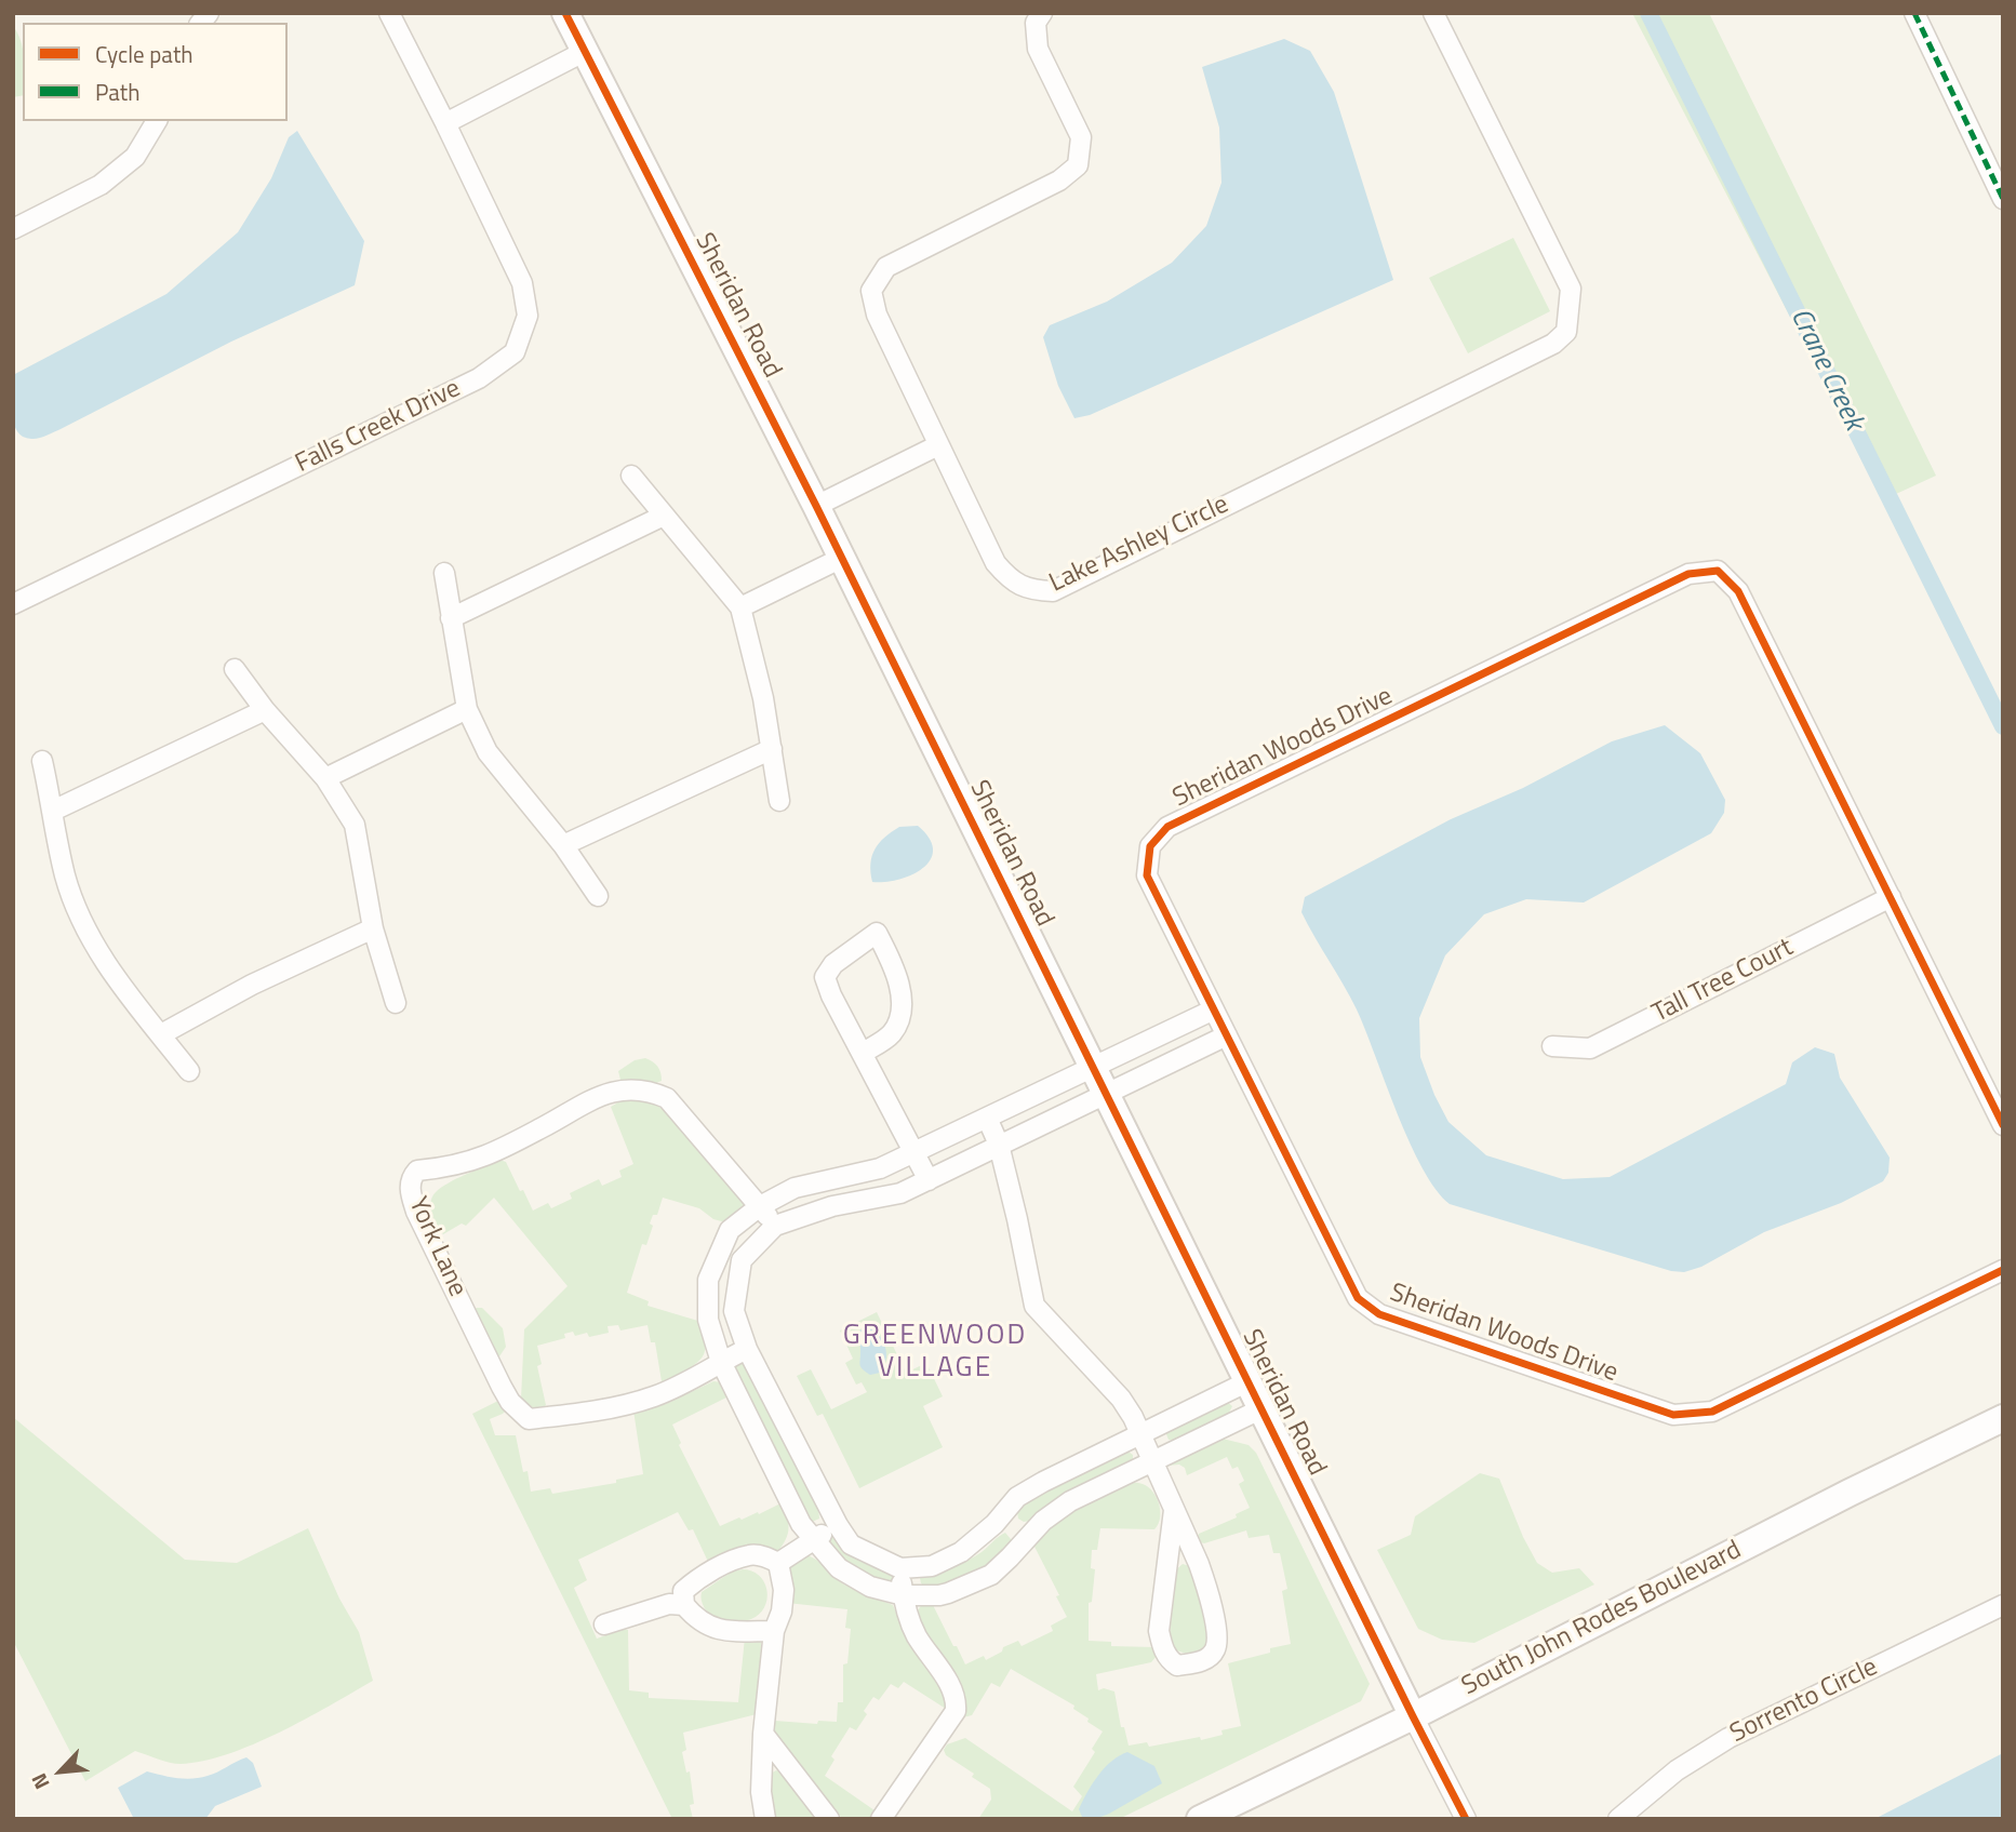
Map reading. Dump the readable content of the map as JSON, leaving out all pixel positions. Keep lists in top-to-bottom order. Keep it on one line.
{"streets":{"street":["Sheridan Road","Falls Creek Drive","Lake Ashley Circle","Sheridan Woods Drive","Tall Tree Court","York Lane","South John Rodes Boulevard","Sorrento Circle"]},"crossings":[["Sheridan Road","South John Rodes Boulevard"],["Sheridan Woods Drive","Tall Tree Court"]],"districts":["GREENWOOD VILLAGE"],"water":["Crane Creek"],"legend":["Cycle path","Path"],"north":"bottom left"}
